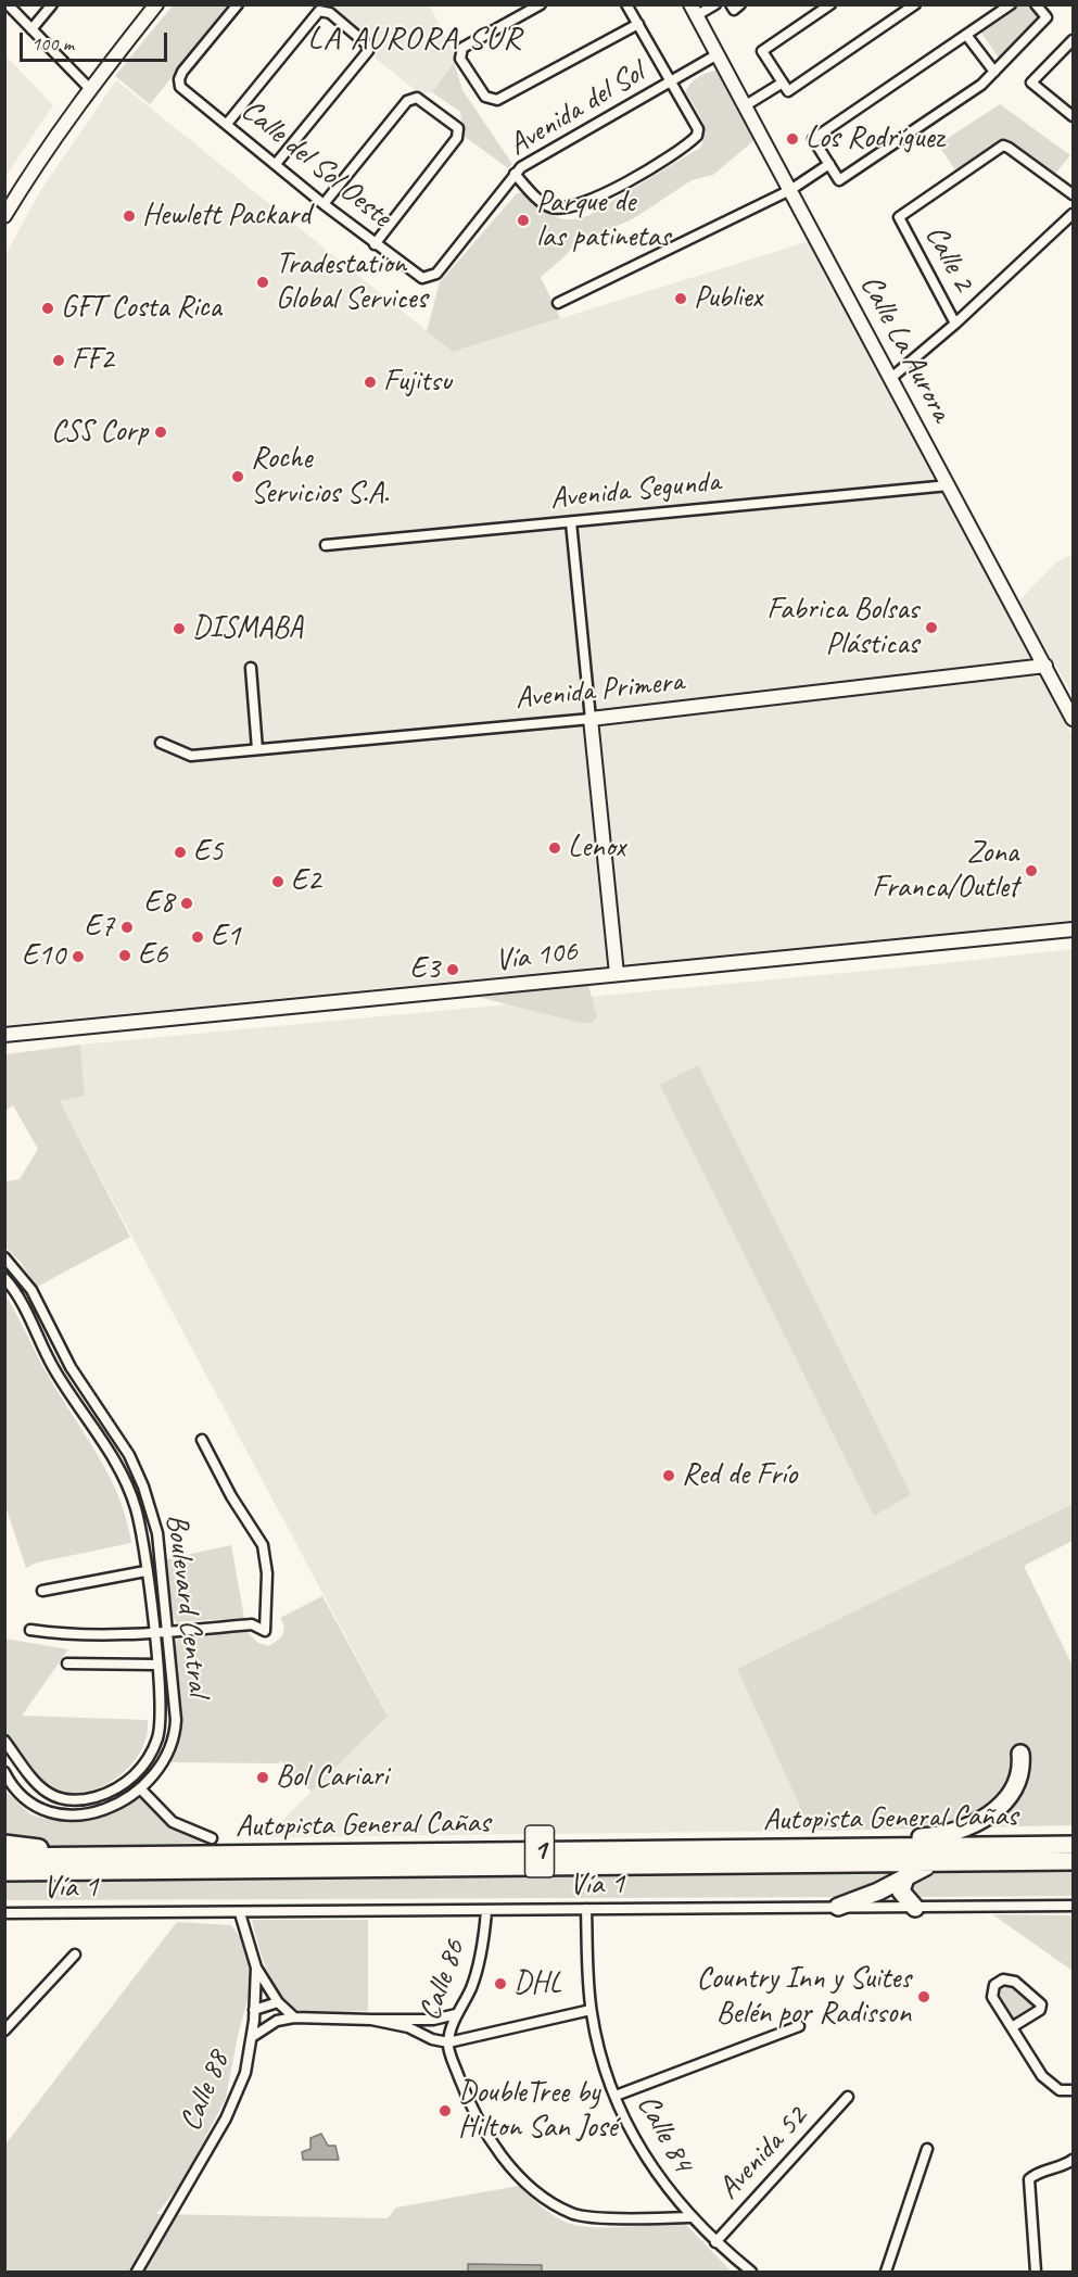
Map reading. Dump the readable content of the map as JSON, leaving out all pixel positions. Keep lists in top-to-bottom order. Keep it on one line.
{"streets":{"highway":["Autopista General Cañas","1"],"street":["Avenida del Sol","Calle del Sol Oeste","Calle 2","Calle La Aurora","Avenida Segunda","Avenida Primera","Vía 106","Boulevard Central","Vía 1","Calle 86","Calle 88","Calle 84","Avenida 52"]},"crossings":[["Avenida del Sol","Calle del Sol Oeste"],["Avenida del Sol","Calle La Aurora"],["Calle La Aurora","Avenida Segunda"],["Calle La Aurora","Avenida Primera"],["Vía 1","Calle 86"],["Vía 1","Calle 88"],["Vía 1","Calle 84"],["Calle 86","Calle 84"],["Calle 84","Avenida 52"]],"districts":["LA AURORA SUR"],"places":["Los Rodríguez","Hewlett Packard","Parque de las patinetas","Tradestation Global Services","Publiex","GFT Costa Rica","FF2","Fujitsu","CSS Corp","Roche Servicios S.A.","Fabrica Bolsas Plásticas","DISMABA","Lenox","E5","Zona Franca/Outlet","E2","E8","E7","E1","E6","E10","E3","Red de Frío","Bol Cariari","DHL","Country Inn y Suites Belén por Radisson","DoubleTree by Hilton San José"],"scale_bar":"100 m"}
